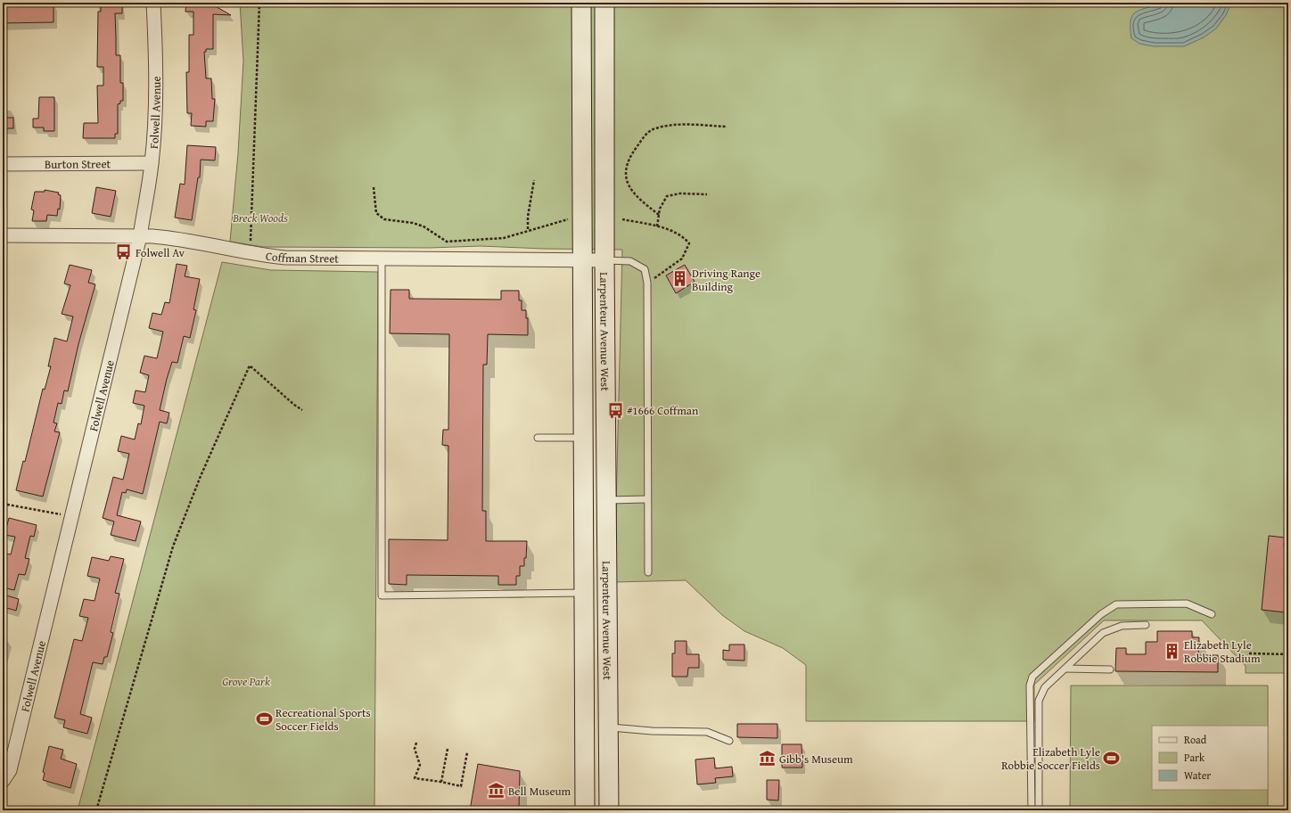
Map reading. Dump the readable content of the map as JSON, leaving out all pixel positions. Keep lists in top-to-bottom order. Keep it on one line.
{"streets":{"main road":["Larpenteur Avenue West"],"street":["Folwell Avenue","Burton Street","Coffman Street"]},"crossings":[["Folwell Avenue","Burton Street"],["Folwell Avenue","Coffman Street"],["Coffman Street","Larpenteur Avenue West"]],"parks":["Breck Woods","Grove Park"],"places":{"bus stop":["Folwell Av","#1666 Coffman"],"building":["Driving Range Building","Elizabeth Lyle Robbie Stadium"],"sports":["Recreational Sports Soccer Fields","Elizabeth Lyle Robbie Soccer Fields"],"museum":["Gibb's Museum","Bell Museum"]},"legend":["Road","Park","Water"]}
